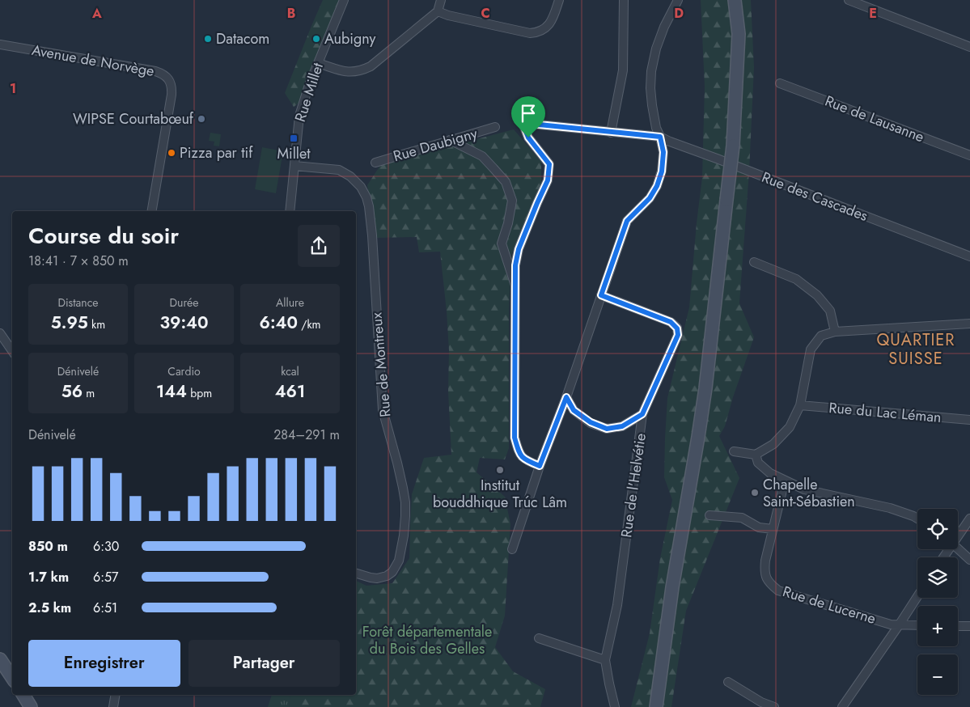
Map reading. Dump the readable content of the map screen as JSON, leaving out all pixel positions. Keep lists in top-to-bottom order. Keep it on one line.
{"streets":{"street":["Avenue de Norvège","Rue Millet","Rue de Lausanne","Rue Daubigny","Rue des Cascades","Rue de Montreux","Rue du Lac Léman","Rue de l'Helvétie","Rue de Lucerne"]},"crossings":[["Rue Millet","Rue de Montreux"]],"districts":["QUARTIER SUISSE"],"parks":["Forêt départementale du Bois des Gelles"],"places":{"other":["Datacom","Aubigny","WIPSE Courtabœuf","Pizza par tif","Institut bouddhique Trúc Lâm","Chapelle Saint-Sébastien"],"transit":["Millet"]},"page":{"heading":["Course du soir","18:41 · 7 × 850 m"],"stats":[["Distance","5.95 km"],["Durée","39:40"],["Allure","6:40 /km"],["Dénivelé","56 m"],["Cardio","144 bpm"],["kcal","461"]],"chart":["Dénivelé","284–291 m"],"map_buttons":["+","−"],"list":[{"name":"850 m","note":"6:30"},{"name":"1.7 km","note":"6:57"},{"name":"2.5 km","note":"6:51"}],"buttons":["Enregistrer","Partager"]},"grid":{"columns":["A","B","C","D","E"],"rows":["1"]}}
